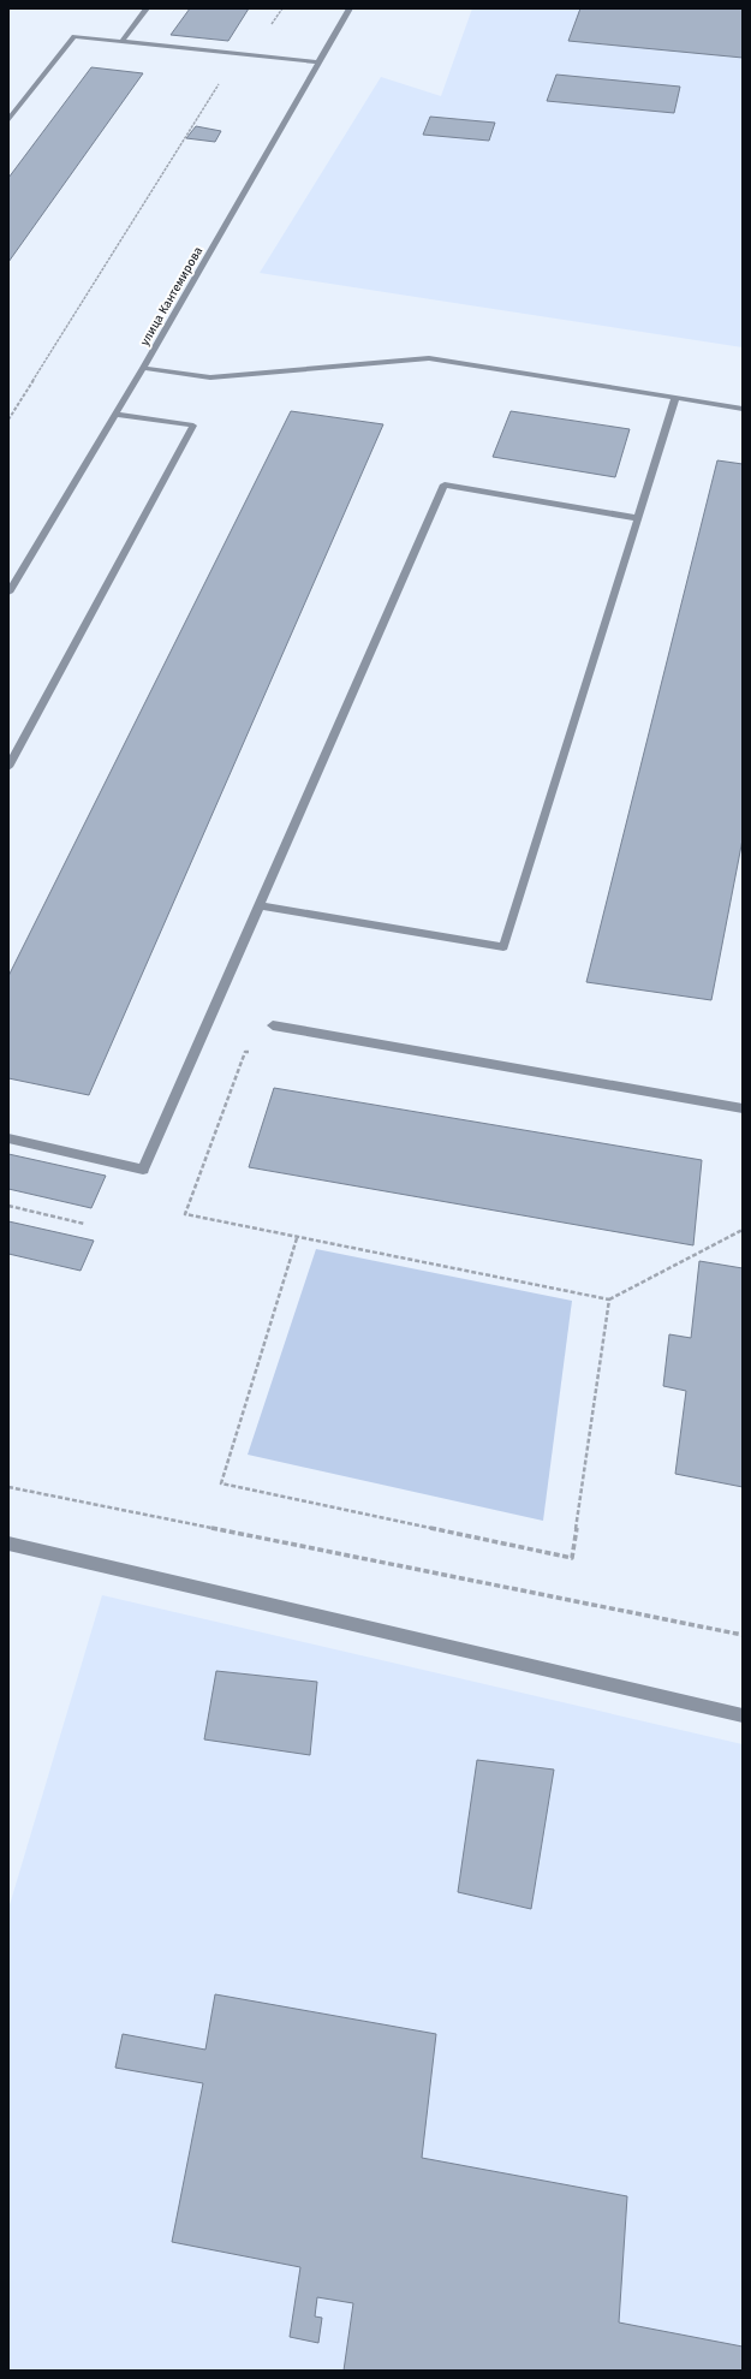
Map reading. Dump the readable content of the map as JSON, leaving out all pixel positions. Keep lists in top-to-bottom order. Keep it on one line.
{"streets":{"street":["улица Кантемирова"]}}
